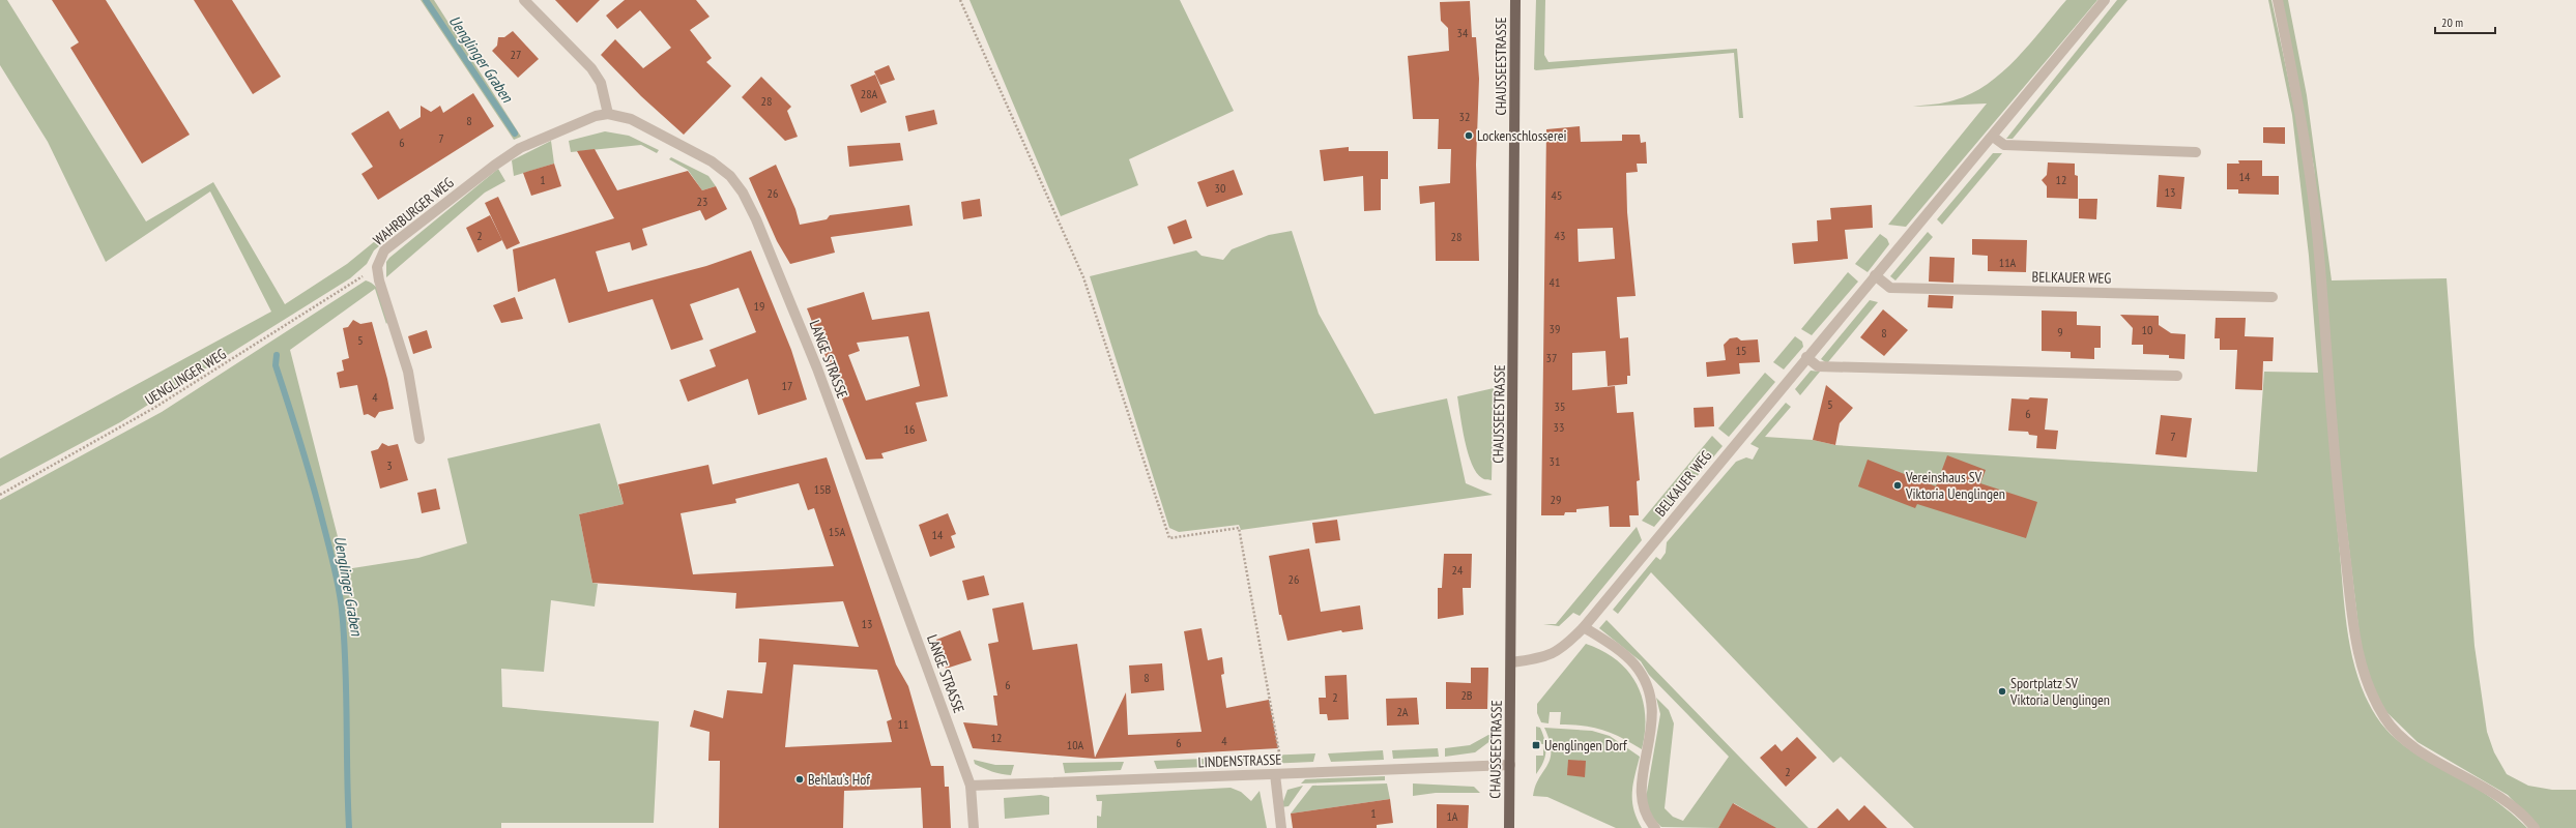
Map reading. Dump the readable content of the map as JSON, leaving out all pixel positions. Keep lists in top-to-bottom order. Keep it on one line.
{"streets":{"main road":["CHAUSSEESTRASSE"],"street":["WAHRBURGER WEG","BELKAUER WEG","LANGE STRASSE","LINDENSTRASSE"],"path":["UENGLINGER WEG"]},"crossings":[["CHAUSSEESTRASSE","BELKAUER WEG"],["CHAUSSEESTRASSE","LINDENSTRASSE"],["WAHRBURGER WEG","LANGE STRASSE"],["WAHRBURGER WEG","UENGLINGER WEG"],["LANGE STRASSE","LINDENSTRASSE"]],"water":["Uenglinger Graben"],"places":{"other":["Lockenschlosserei","Vereinshaus SV Viktoria Uenglingen","Sportplatz SV Viktoria Uenglingen","Behlau’s Hof"],"transit":["Uenglingen Dorf"]},"house_numbers":["34","27","28A","28","32","8","7","6","14","1","12","30","13","26","45","23","2","43","28","11A","41","19","39","10","9","8","5","15","37","17","4","5","35","6","33","16","7","31","3","15B","29","15A","14","24","26","13","8","6","2B","2","2A","11","12","4","6","10A","2","1","1A"],"scale_bar":"20 m"}
